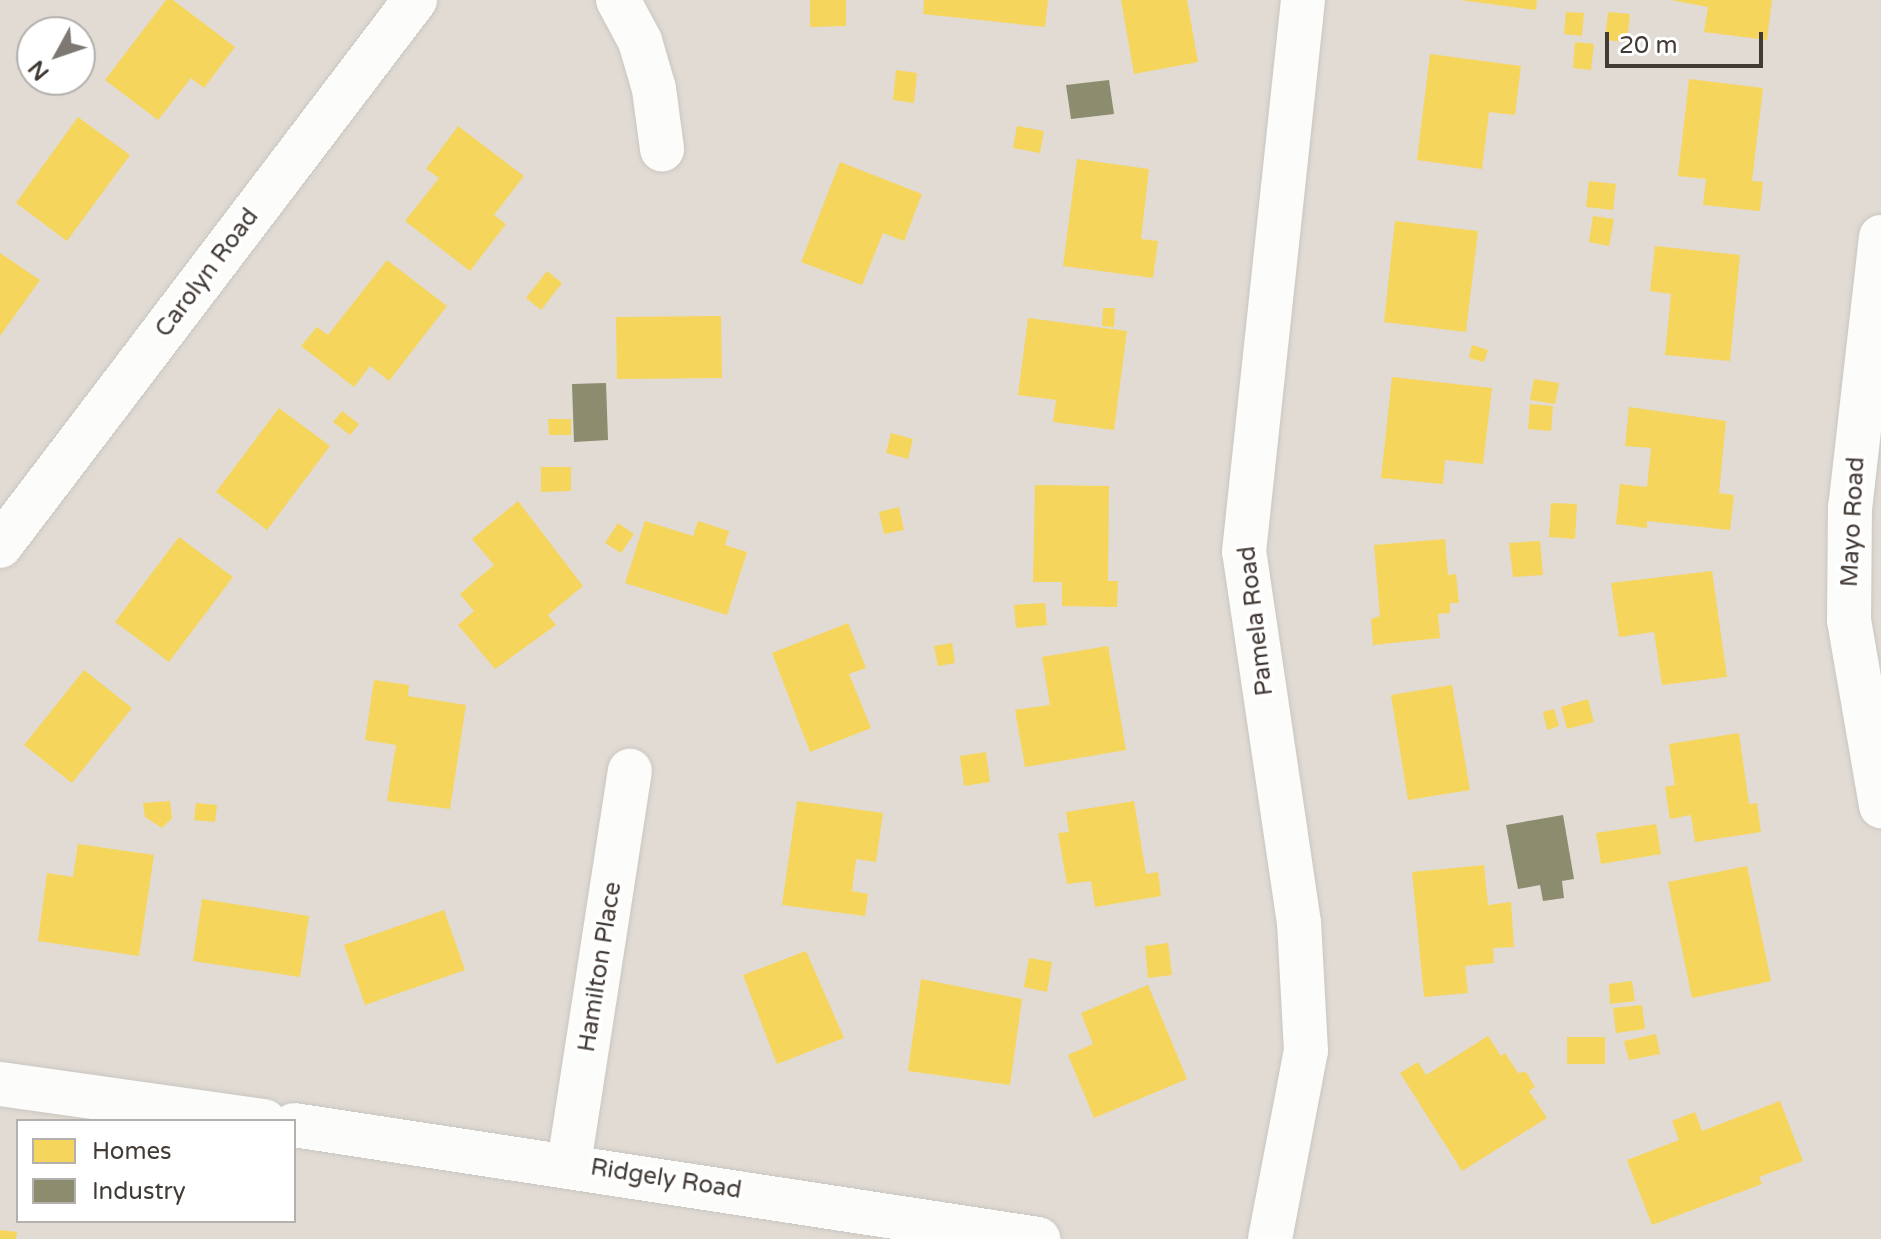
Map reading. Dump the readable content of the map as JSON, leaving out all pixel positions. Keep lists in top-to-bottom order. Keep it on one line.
{"streets":{"street":["Carolyn Road","Mayo Road","Pamela Road","Hamilton Place","Ridgely Road"]},"crossings":[["Hamilton Place","Ridgely Road"]],"legend":["Homes","Industry"],"scale_bar":"20 m","north":"bottom left"}
